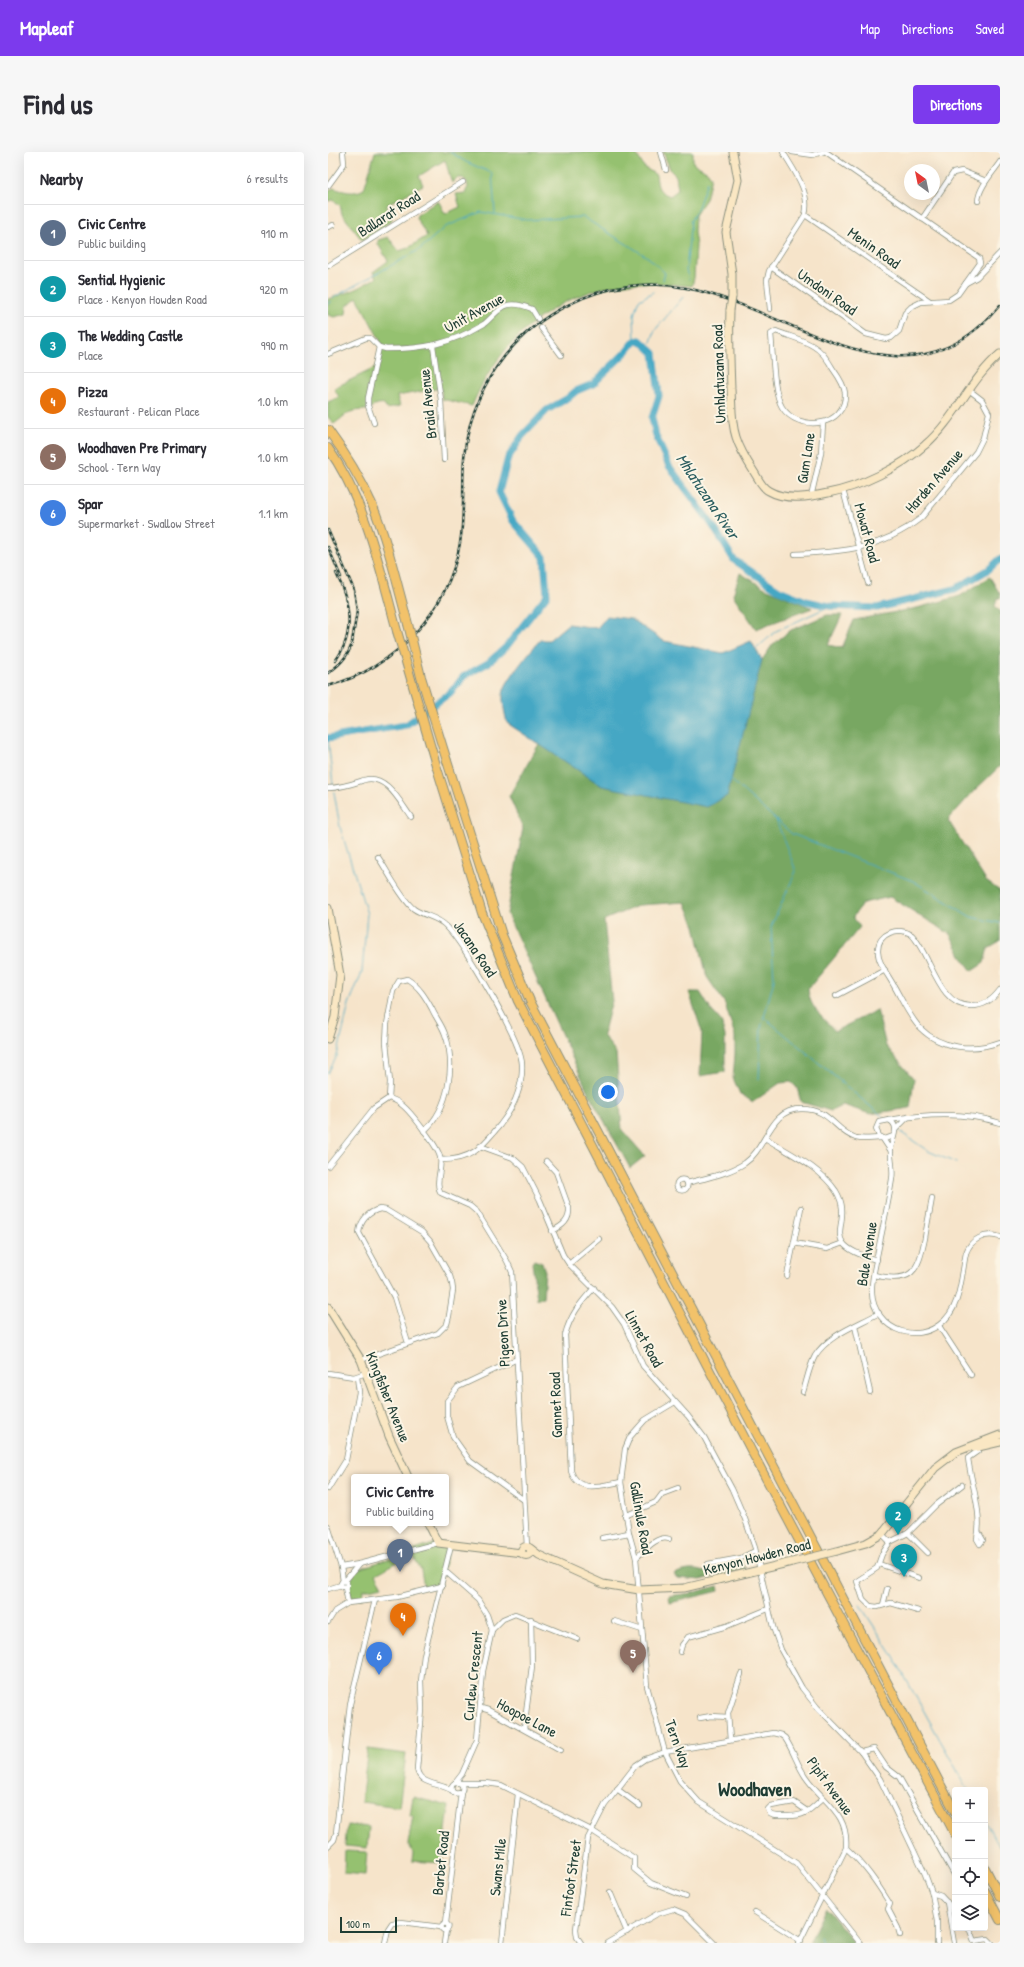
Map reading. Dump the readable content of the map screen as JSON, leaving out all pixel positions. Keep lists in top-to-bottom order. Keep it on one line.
{"streets":{"street":["Ballarat Road","Menin Road","Umdoni Road","Unit Avenue","Umhlatuzana Road","Braid Avenue","Gum Lane","Harden Avenue","Mowat Road","Jacana Road","Bale Avenue","Pigeon Drive","Linnet Road","Kingfisher Avenue","Gannet Road","Gallinule Road","Kenyon Howden Road","Curlew Crescent","Hoopoe Lane","Tern Way","Pipit Avenue","Barbet Road","Swans Mile","Finfoot Street"]},"crossings":[["Menin Road","Umdoni Road"],["Unit Avenue","Braid Avenue"],["Umhlatuzana Road","Gum Lane"],["Umhlatuzana Road","Harden Avenue"],["Umhlatuzana Road","Mowat Road"],["Harden Avenue","Mowat Road"],["Jacana Road","Linnet Road"],["Pigeon Drive","Kenyon Howden Road"],["Linnet Road","Gannet Road"],["Linnet Road","Gallinule Road"],["Linnet Road","Kenyon Howden Road"],["Gannet Road","Gallinule Road"],["Gallinule Road","Kenyon Howden Road"],["Gallinule Road","Tern Way"],["Kenyon Howden Road","Tern Way"],["Curlew Crescent","Hoopoe Lane"],["Curlew Crescent","Barbet Road"],["Tern Way","Pipit Avenue"],["Tern Way","Finfoot Street"],["Pipit Avenue","Finfoot Street"]],"districts":["Woodhaven"],"water":["Mhlatuzana River"],"scale_bar":"100 m","north":"top left","page":{"header":"Mapleaf","nav":["Map","Directions","Saved"],"title":"Find us","buttons":"Directions","heading":["Nearby","6 results"],"list":[{"mark":"1","name":"Civic Centre","note":"Public building","value":"910 m"},{"mark":"2","name":"Sential Hygienic","note":"Place · Kenyon Howden Road","value":"920 m"},{"mark":"3","name":"The Wedding Castle","note":"Place","value":"990 m"},{"mark":"4","name":"Pizza","note":"Restaurant · Pelican Place","value":"1.0 km"},{"mark":"5","name":"Woodhaven Pre Primary","note":"School · Tern Way","value":"1.0 km"},{"mark":"6","name":"Spar","note":"Supermarket · Swallow Street","value":"1.1 km"}],"popup":["Civic Centre","Public building"],"pins":["2","1","3","4","5","6"],"map_buttons":["+","−"],"scale":"100 m"}}
